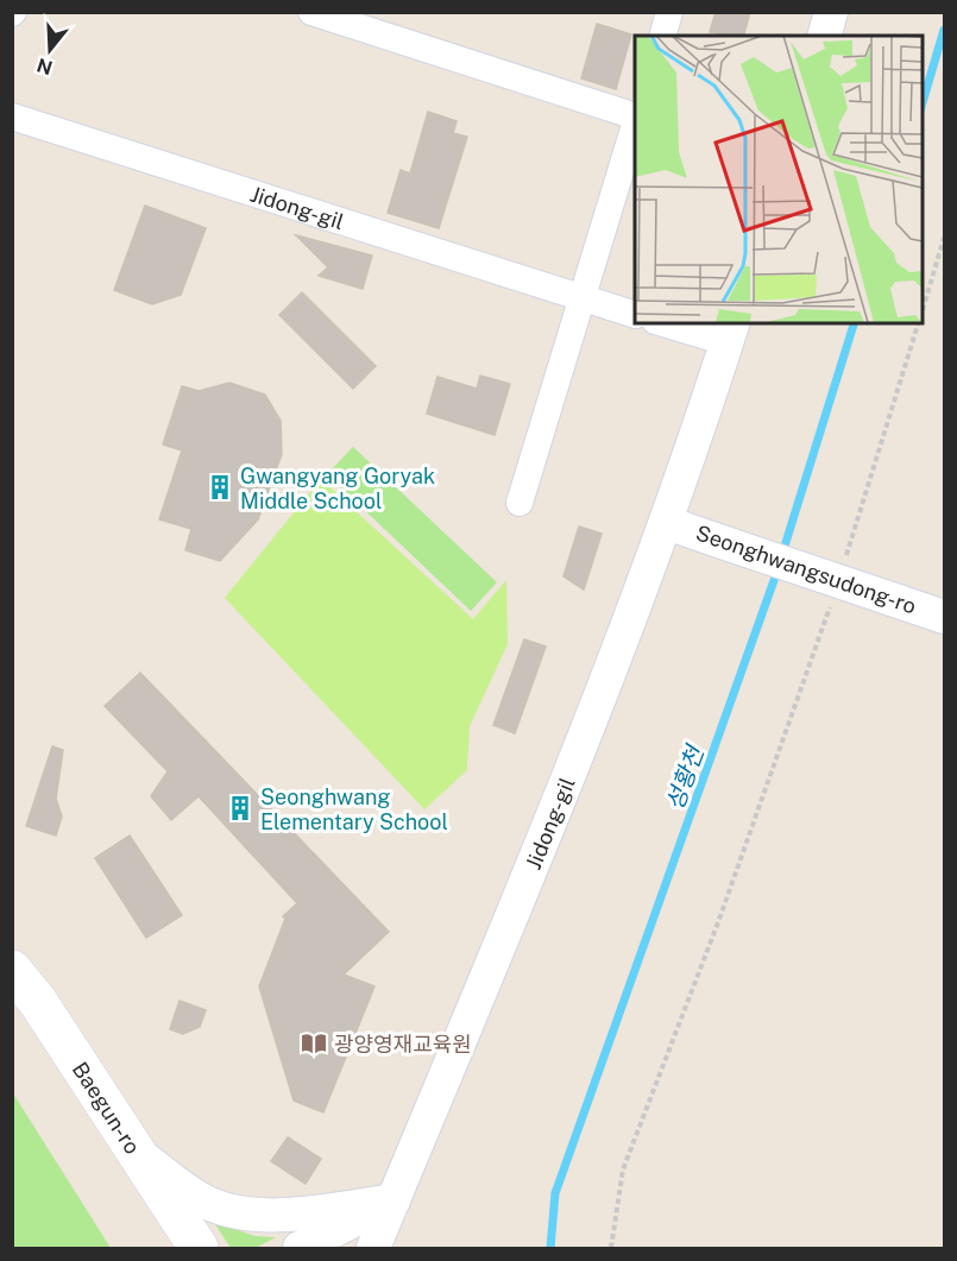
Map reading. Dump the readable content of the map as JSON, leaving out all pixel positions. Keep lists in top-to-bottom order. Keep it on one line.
{"streets":{"main road":["Baegun-ro"],"street":["Jidong-gil","Seonghwangsudong-ro"]},"crossings":[["Jidong-gil","Seonghwangsudong-ro"]],"water":["성황천"],"places":{"building":["Gwangyang Goryak Middle School","Seonghwang Elementary School"],"library":["광양영재교육원"]},"north":"bottom"}
